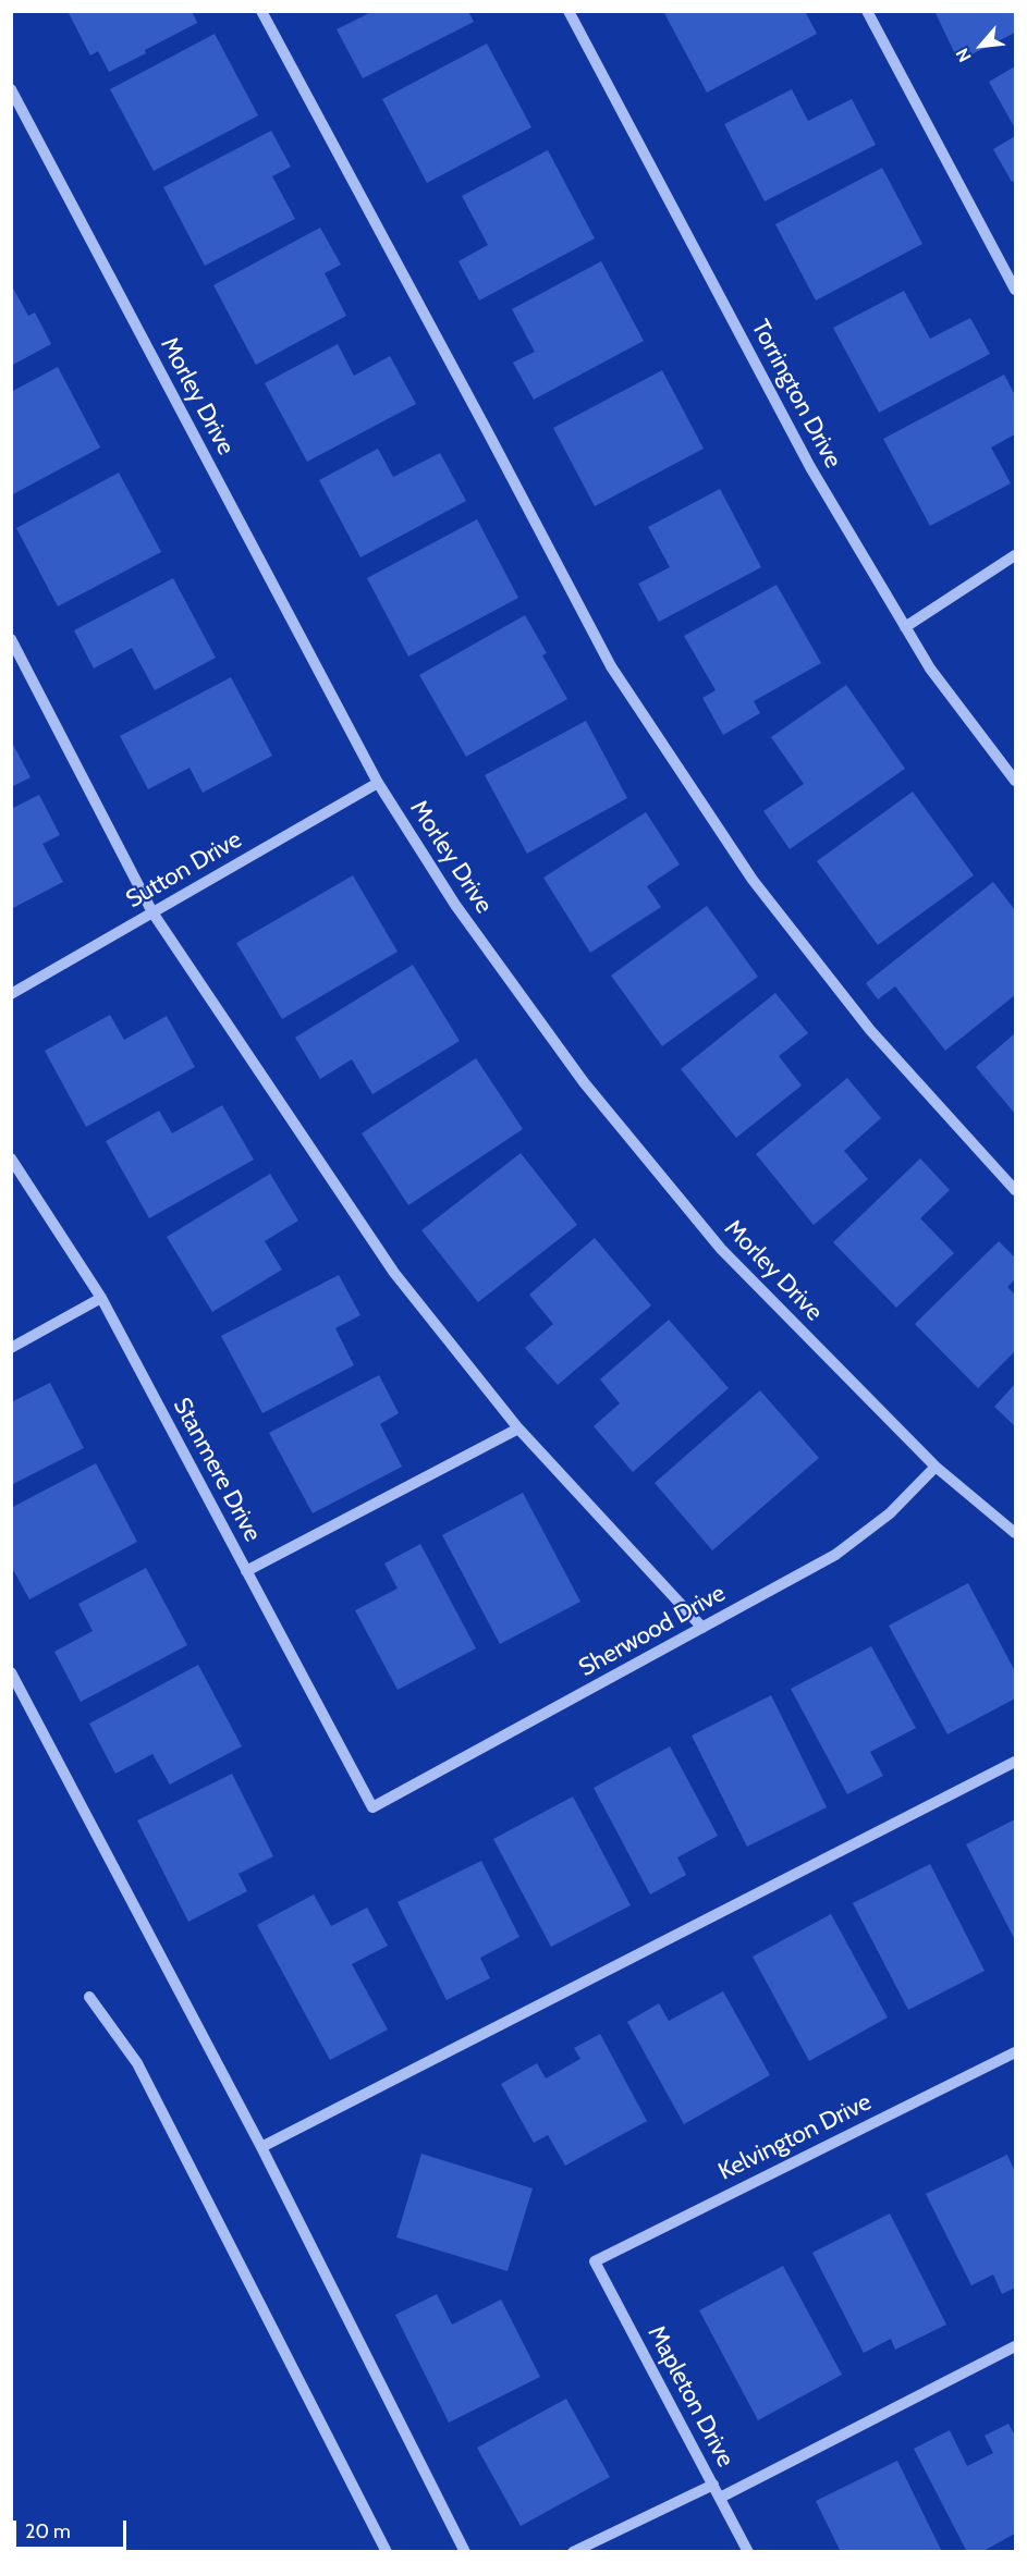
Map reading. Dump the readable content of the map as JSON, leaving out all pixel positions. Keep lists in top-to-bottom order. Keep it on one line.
{"streets":{"street":["Torrington Drive","Morley Drive","Sutton Drive","Stanmere Drive","Sherwood Drive","Kelvington Drive","Mapleton Drive"]},"crossings":[["Morley Drive","Sutton Drive"],["Morley Drive","Sherwood Drive"],["Stanmere Drive","Sherwood Drive"],["Kelvington Drive","Mapleton Drive"]],"scale_bar":"20 m","north":"bottom left"}
